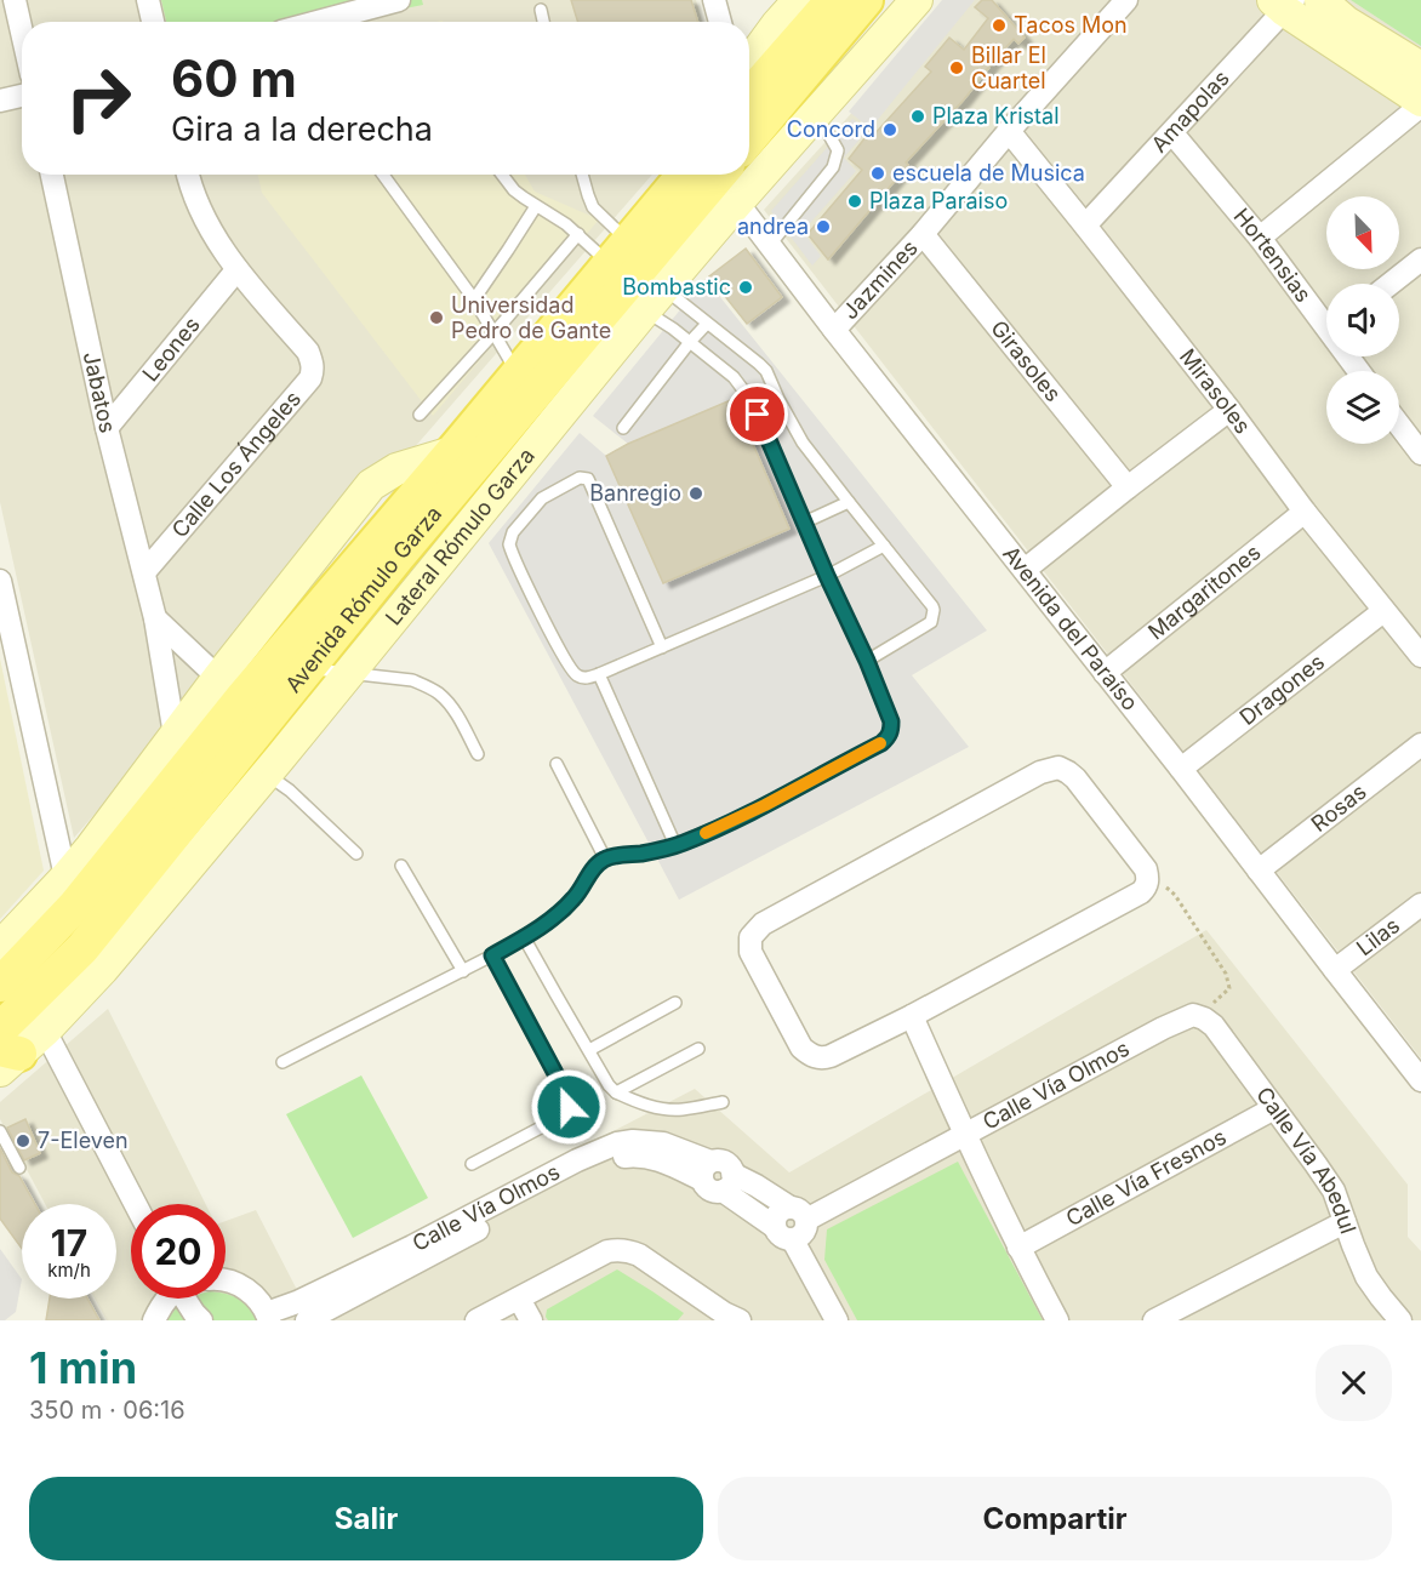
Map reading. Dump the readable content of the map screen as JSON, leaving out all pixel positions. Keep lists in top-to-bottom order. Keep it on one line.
{"streets":{"main road":["Avenida Rómulo Garza"],"street":["Amapolas","Hortensias","Jazmines","Leones","Girasoles","Jabatos","Mirasoles","Calle Los Ángeles","Lateral Rómulo Garza","Margaritones","Avenida del Paraíso","Dragones","Rosas","Lilas","Calle Vía Olmos","Calle Vía Abedul","Calle Vía Fresnos"]},"crossings":[["Amapolas","Hortensias"],["Amapolas","Mirasoles"],["Jazmines","Girasoles"],["Jazmines","Mirasoles"],["Jazmines","Avenida del Paraíso"],["Leones","Jabatos"],["Leones","Calle Los Ángeles"],["Jabatos","Calle Los Ángeles"],["Jabatos","Avenida Rómulo Garza"],["Mirasoles","Margaritones"],["Mirasoles","Dragones"],["Lateral Rómulo Garza","Avenida Rómulo Garza"],["Lateral Rómulo Garza","Avenida del Paraíso"],["Margaritones","Avenida del Paraíso"],["Avenida Rómulo Garza","Avenida del Paraíso"],["Avenida del Paraíso","Dragones"],["Avenida del Paraíso","Rosas"],["Avenida del Paraíso","Lilas"],["Calle Vía Olmos","Calle Vía Abedul"],["Calle Vía Abedul","Calle Vía Fresnos"]],"places":["Tacos Mon","Billar El Cuartel","Plaza Kristal","Concord","escuela de Musica","Plaza Paraiso","andrea","Bombastic","Universidad Pedro de Gante","Banregio","7-Eleven"],"north":"bottom right","page":{"turn":["60 m","Gira a la derecha"],"speed":"17 km/h","limit":"20","heading":["1 min","350 m · 06:16"],"buttons":["Salir","Compartir"]}}
